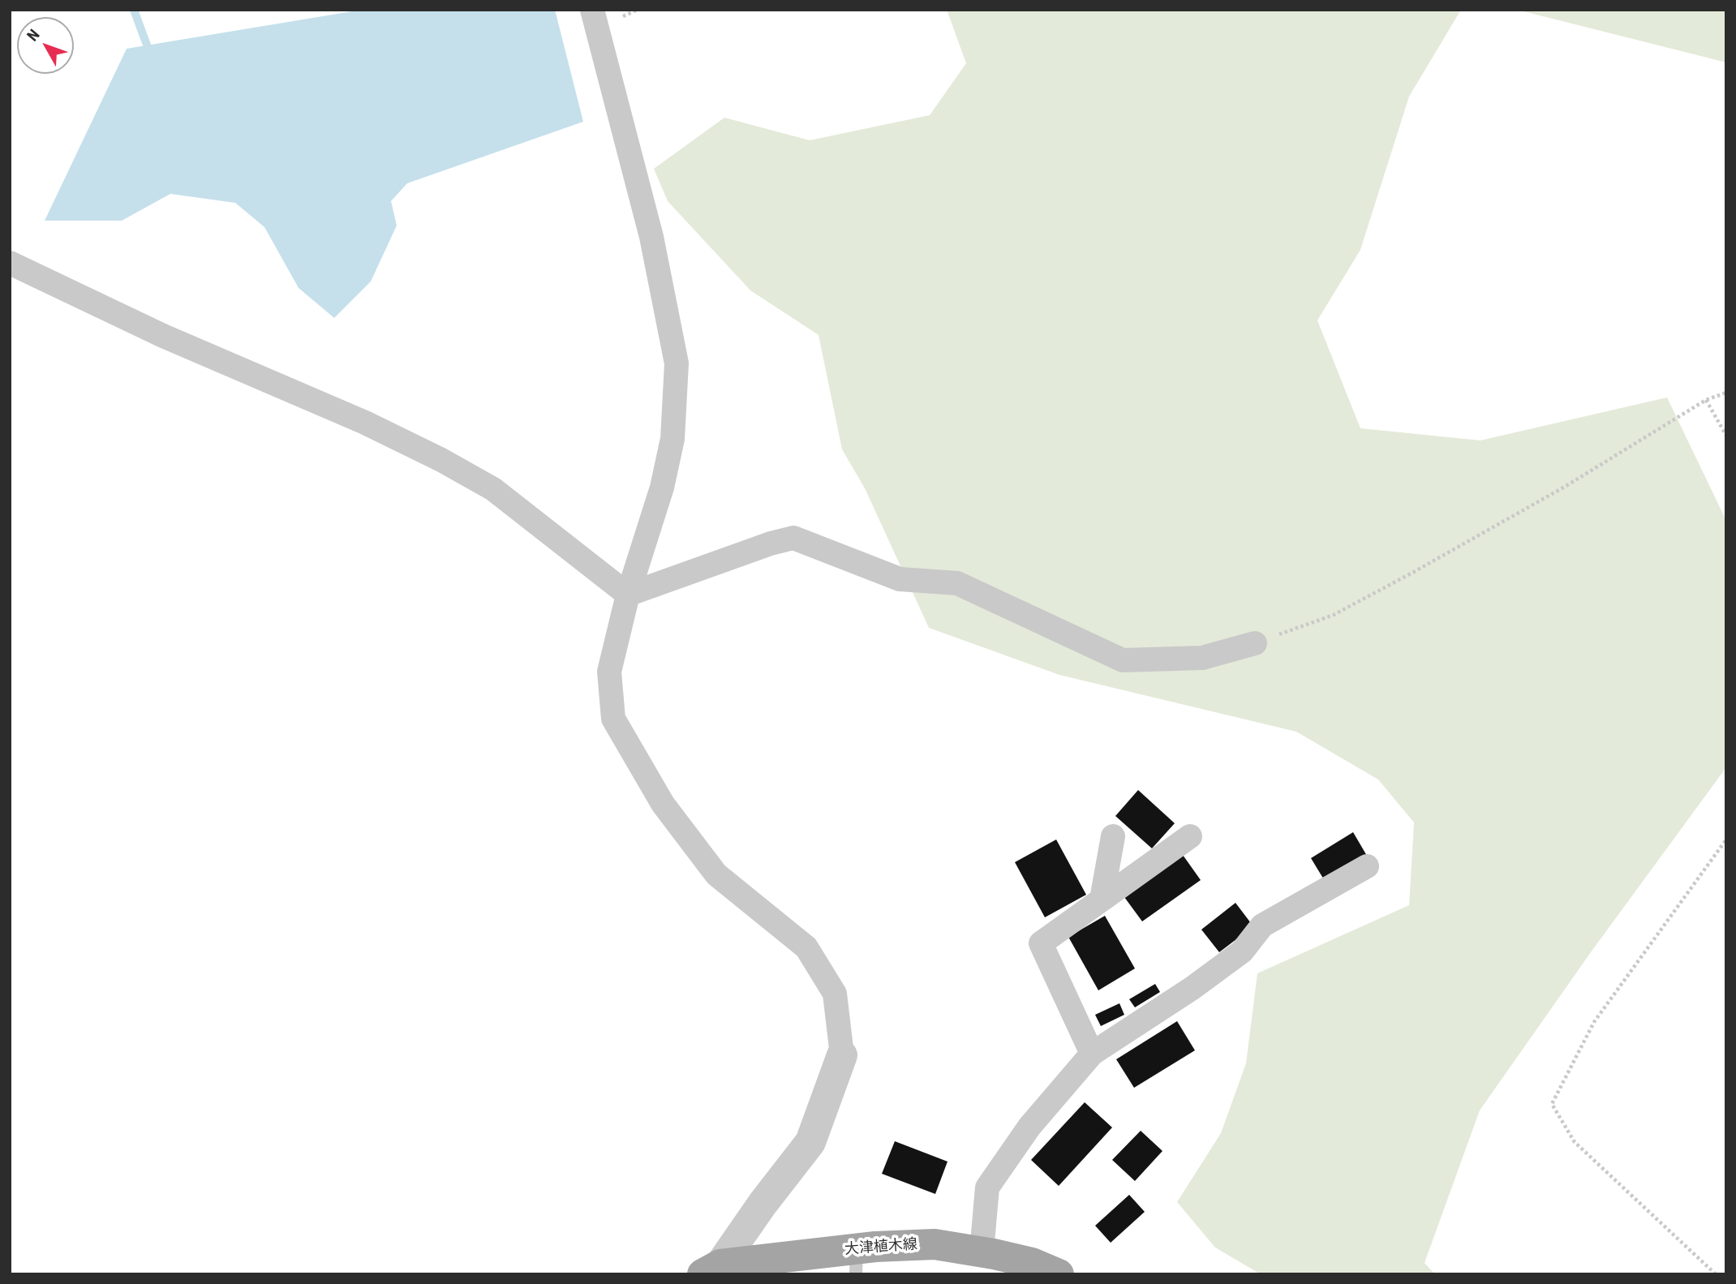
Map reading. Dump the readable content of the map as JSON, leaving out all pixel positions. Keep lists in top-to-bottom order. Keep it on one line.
{"streets":{"main road":["大津植木線"]},"north":"top left"}
